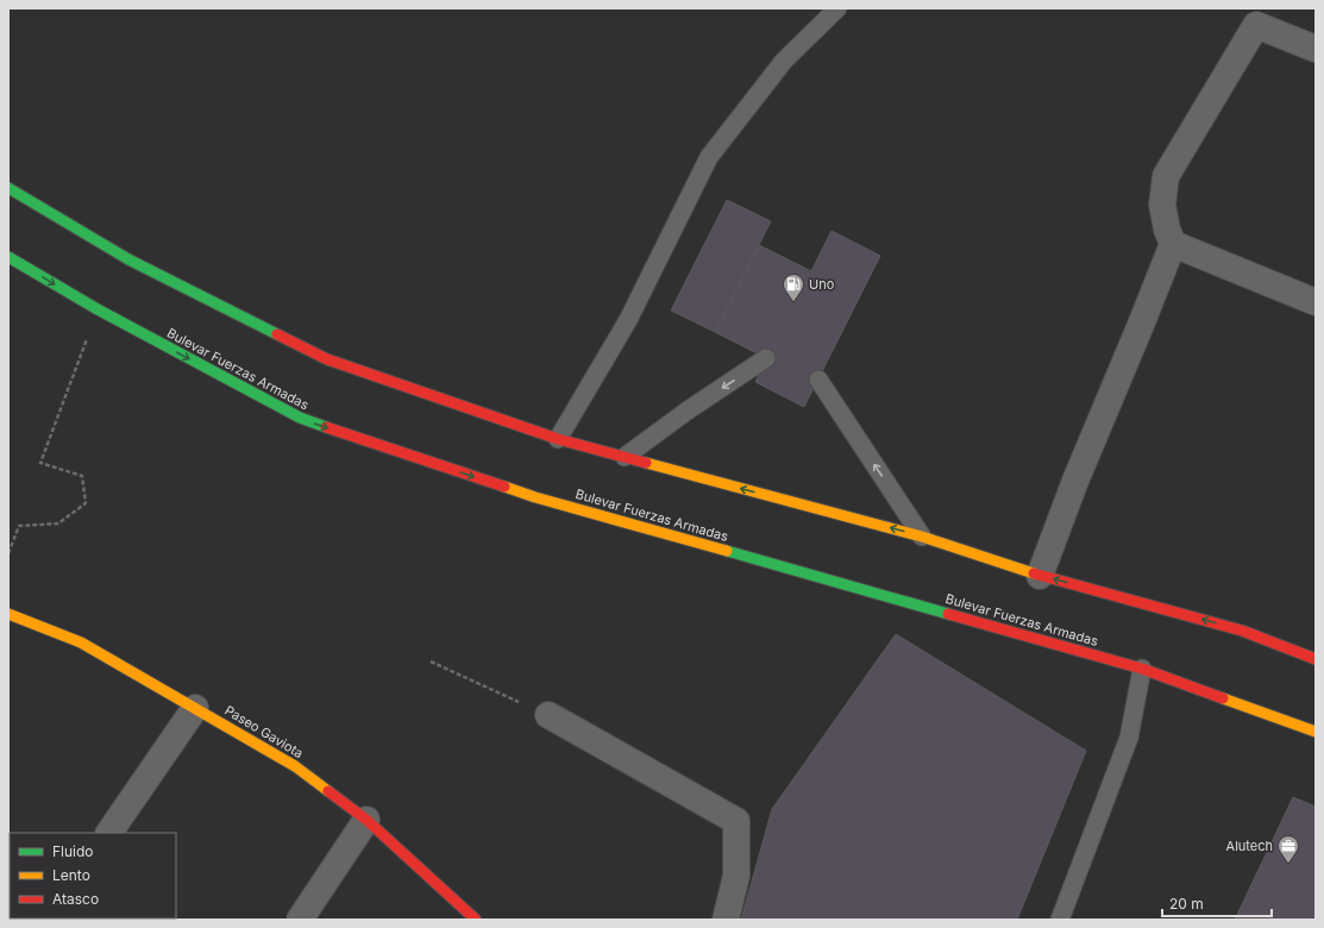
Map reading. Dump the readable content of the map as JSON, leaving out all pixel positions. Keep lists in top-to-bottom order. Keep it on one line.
{"streets":{"main road":["Bulevar Fuerzas Armadas","Paseo Gaviota"]},"places":{"fuel station":["Uno"],"office":["Alutech"]},"legend":["Fluido","Lento","Atasco"],"scale_bar":"20 m"}
